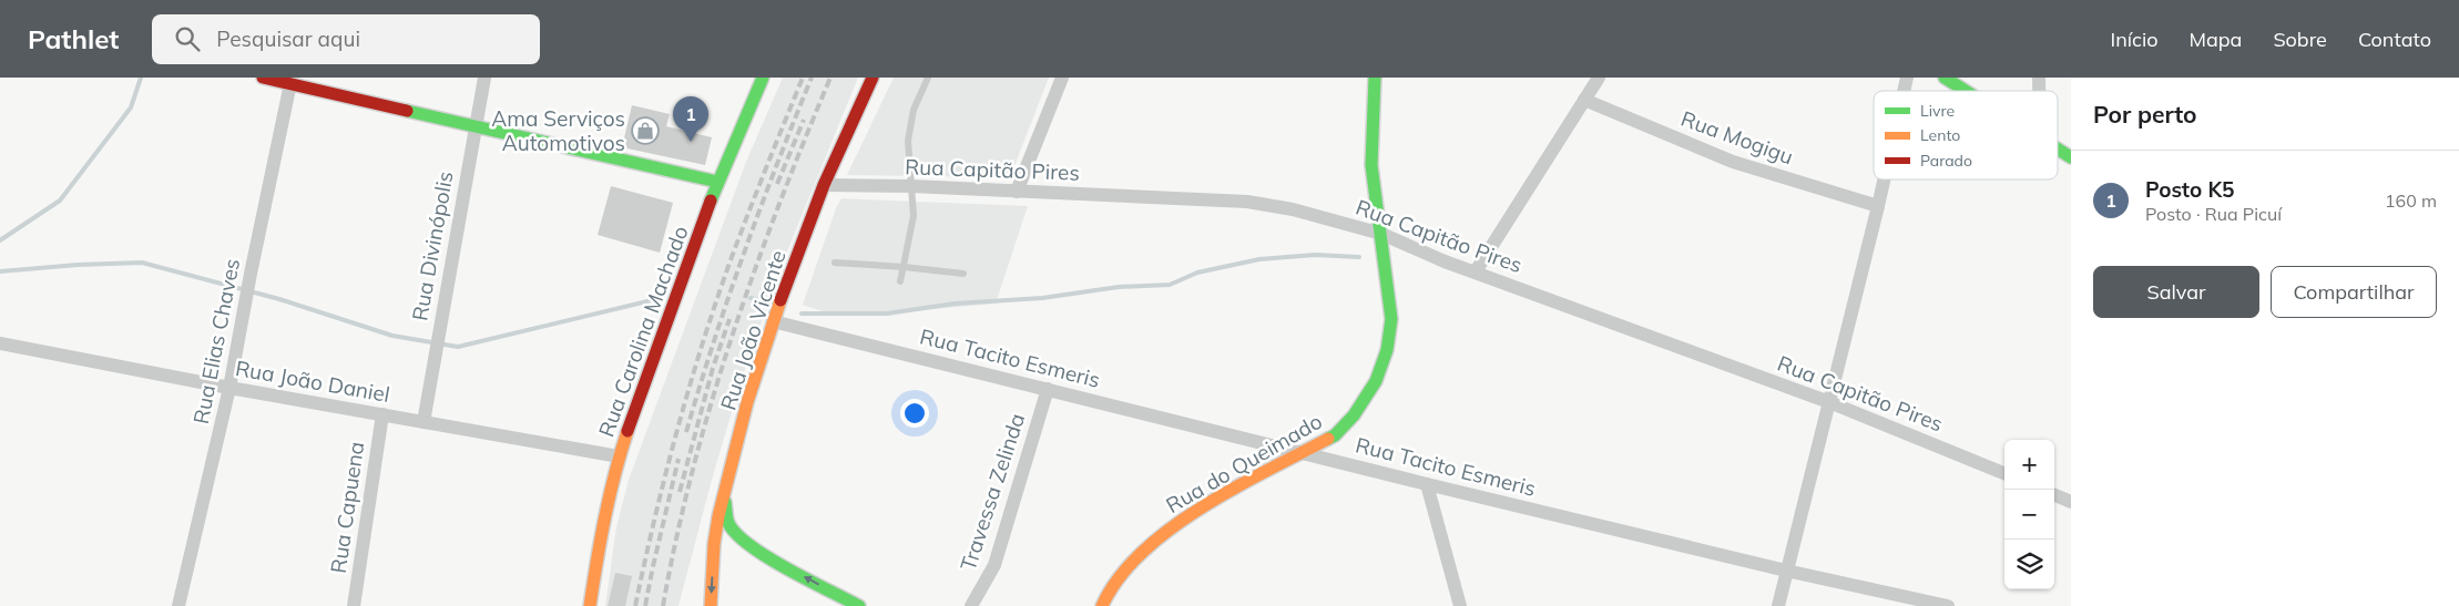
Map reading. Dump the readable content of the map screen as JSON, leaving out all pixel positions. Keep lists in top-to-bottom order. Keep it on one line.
{"streets":{"main road":["Rua João Vicente","Rua Carolina Machado","Rua do Queimado"],"street":["Rua Mogigu","Rua Capitão Pires","Rua Divinópolis","Rua Elias Chaves","Rua Tacito Esmeris","Rua João Daniel","Travessa Zelinda","Rua Capuena"]},"crossings":[["Rua Capitão Pires","Rua João Vicente"],["Rua Capitão Pires","Rua do Queimado"],["Rua Divinópolis","Rua João Daniel"],["Rua João Vicente","Rua Tacito Esmeris"],["Rua Carolina Machado","Rua João Daniel"],["Rua Elias Chaves","Rua João Daniel"],["Rua Tacito Esmeris","Rua do Queimado"],["Rua Tacito Esmeris","Travessa Zelinda"],["Rua João Daniel","Rua Capuena"]],"places":{"shop":["Ama Serviços Automotivos"]},"legend":["Livre","Lento","Parado"],"page":{"header":"Pathlet","search":"Pesquisar aqui","nav":["Início","Mapa","Sobre","Contato"],"heading":"Por perto","pins":"1","list":[{"mark":"1","name":"Posto K5","note":"Posto · Rua Picuí","value":"160 m"}],"buttons":["Salvar","Compartilhar"],"map_buttons":["+","−"]}}
